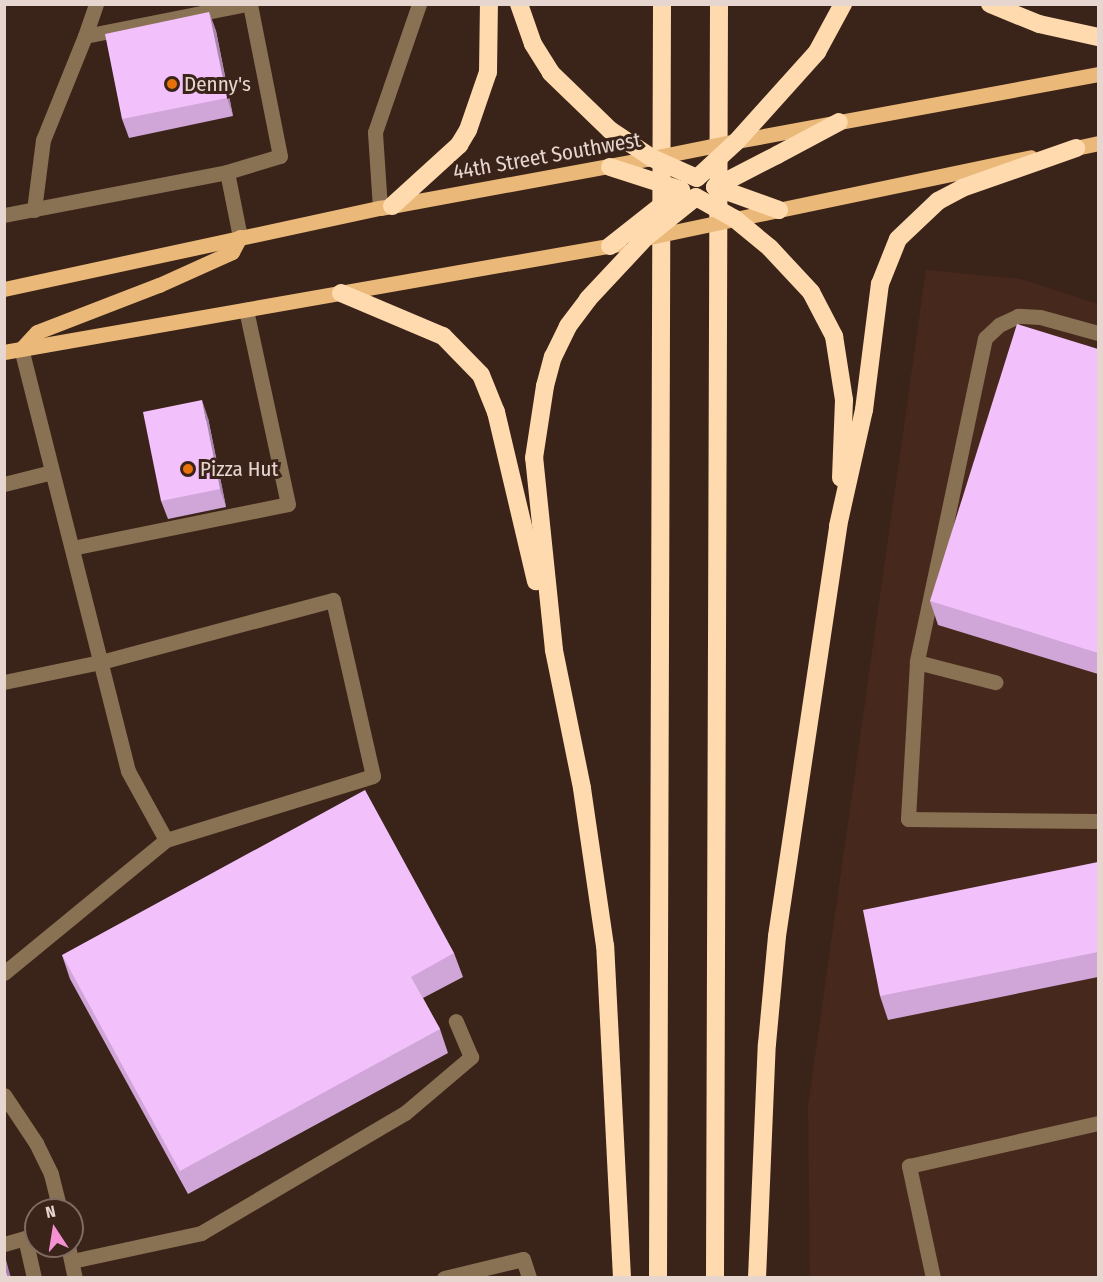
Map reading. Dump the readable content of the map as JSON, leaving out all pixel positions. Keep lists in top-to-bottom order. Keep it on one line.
{"streets":{"main road":["44th Street Southwest"]},"places":["Denny's","Pizza Hut"],"north":"top"}
